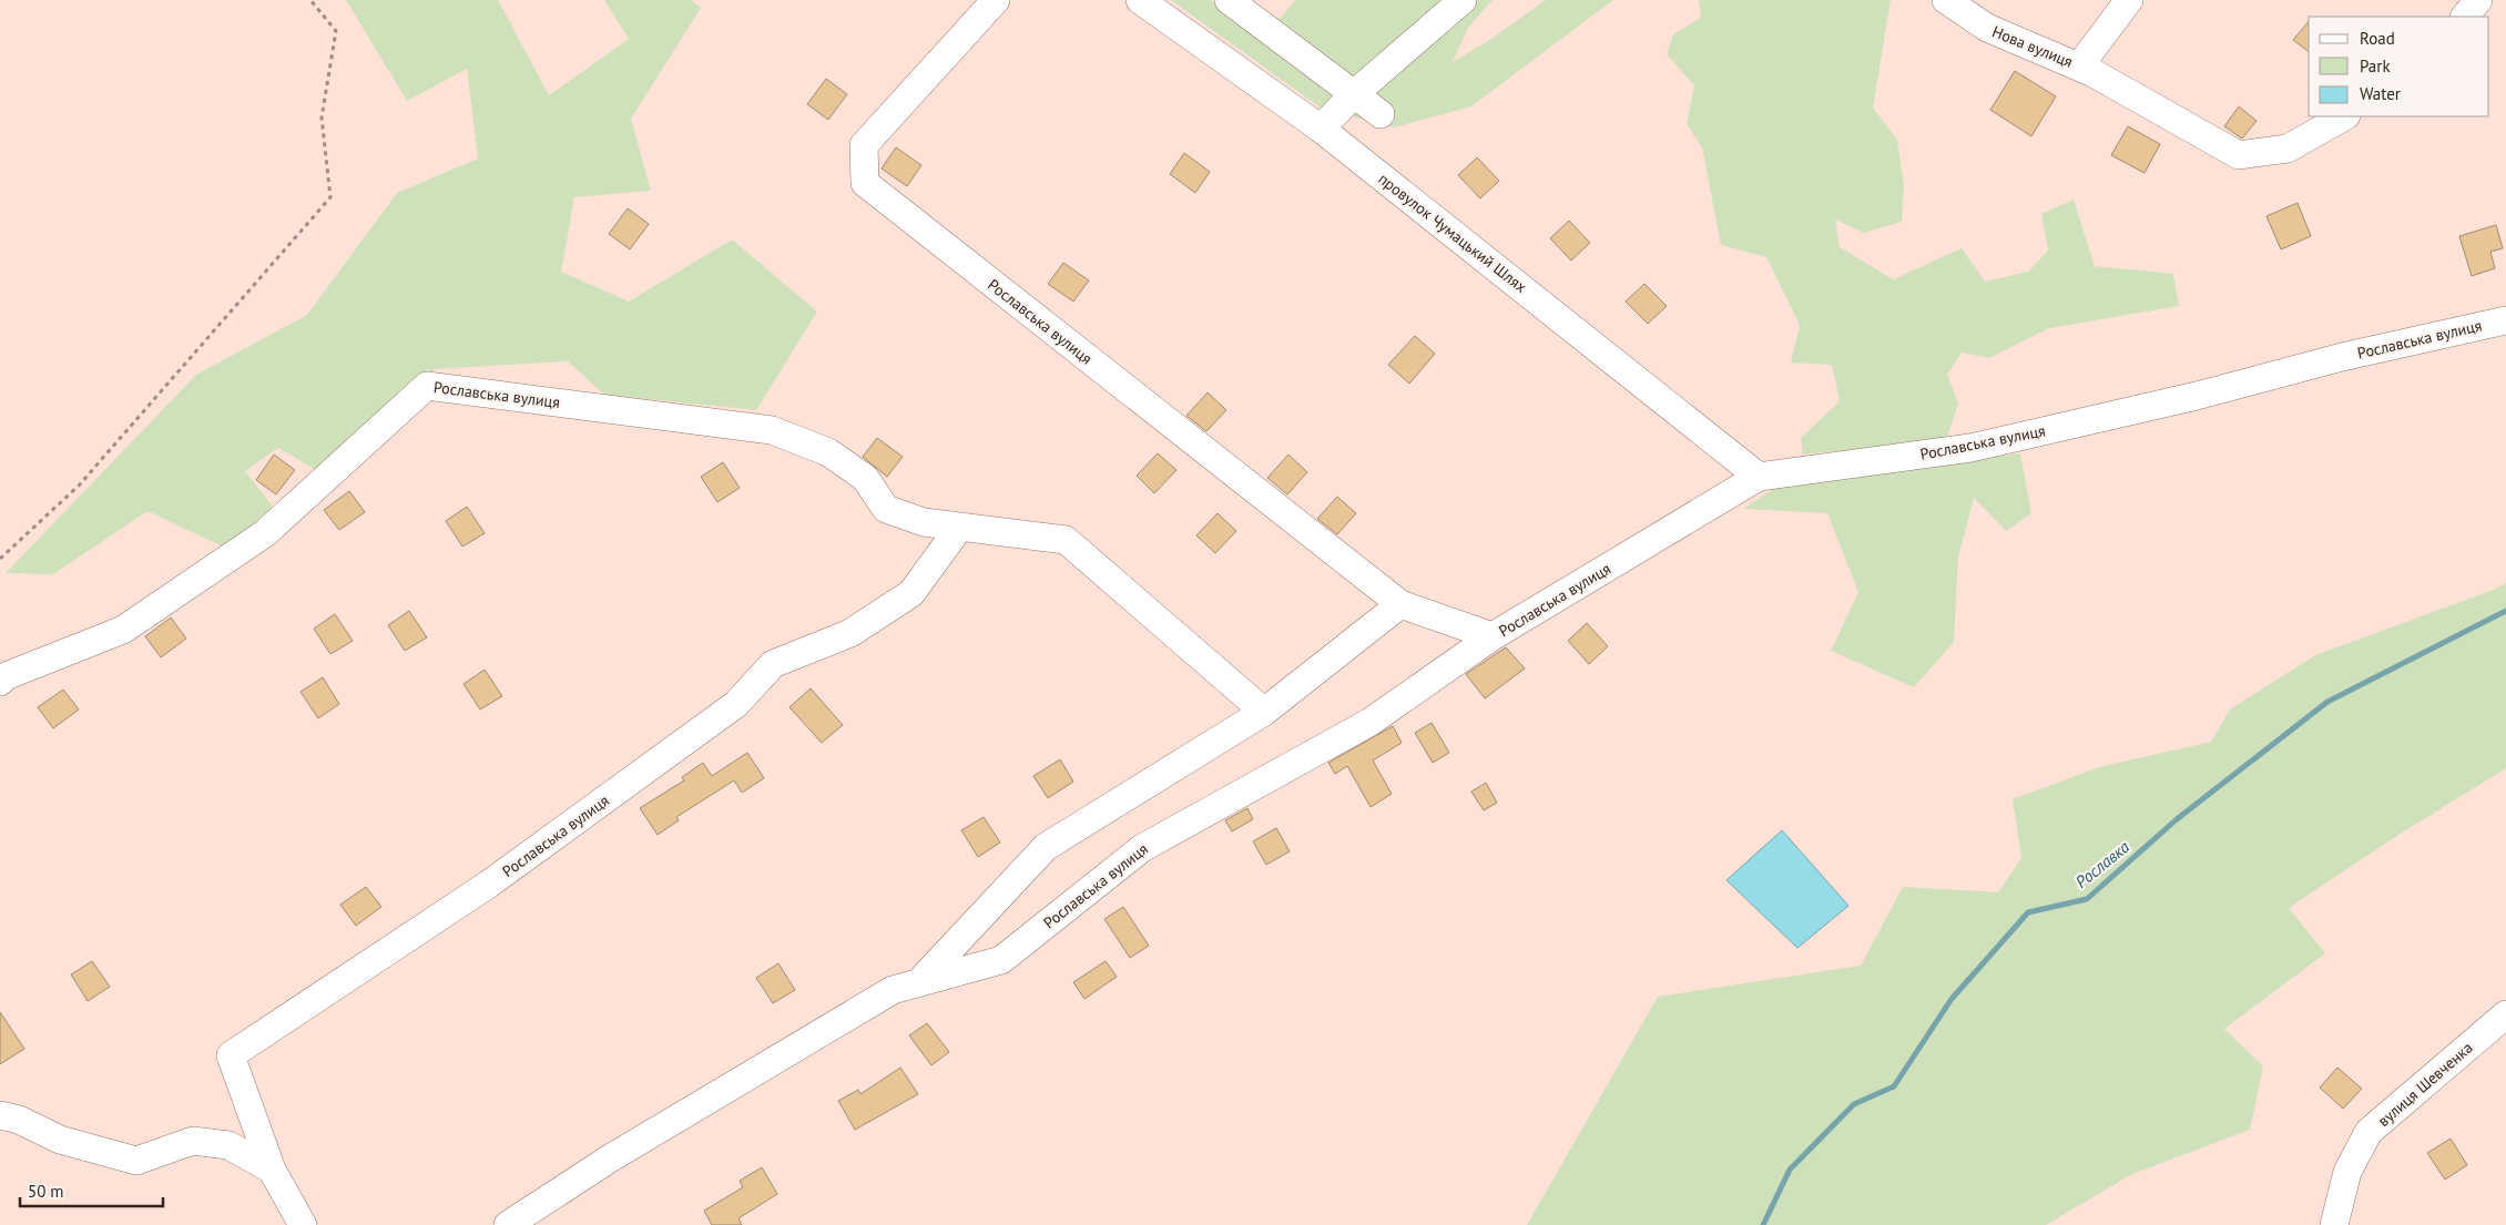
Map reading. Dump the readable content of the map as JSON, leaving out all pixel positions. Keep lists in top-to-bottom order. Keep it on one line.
{"streets":{"street":["Нова вулиця","провулок Чумацький Шлях","Рославська вулиця","вулиця Шевченка"]},"crossings":[["провулок Чумацький Шлях","Рославська вулиця"]],"water":["Рославка"],"legend":["Road","Park","Water"],"scale_bar":"50 m"}
